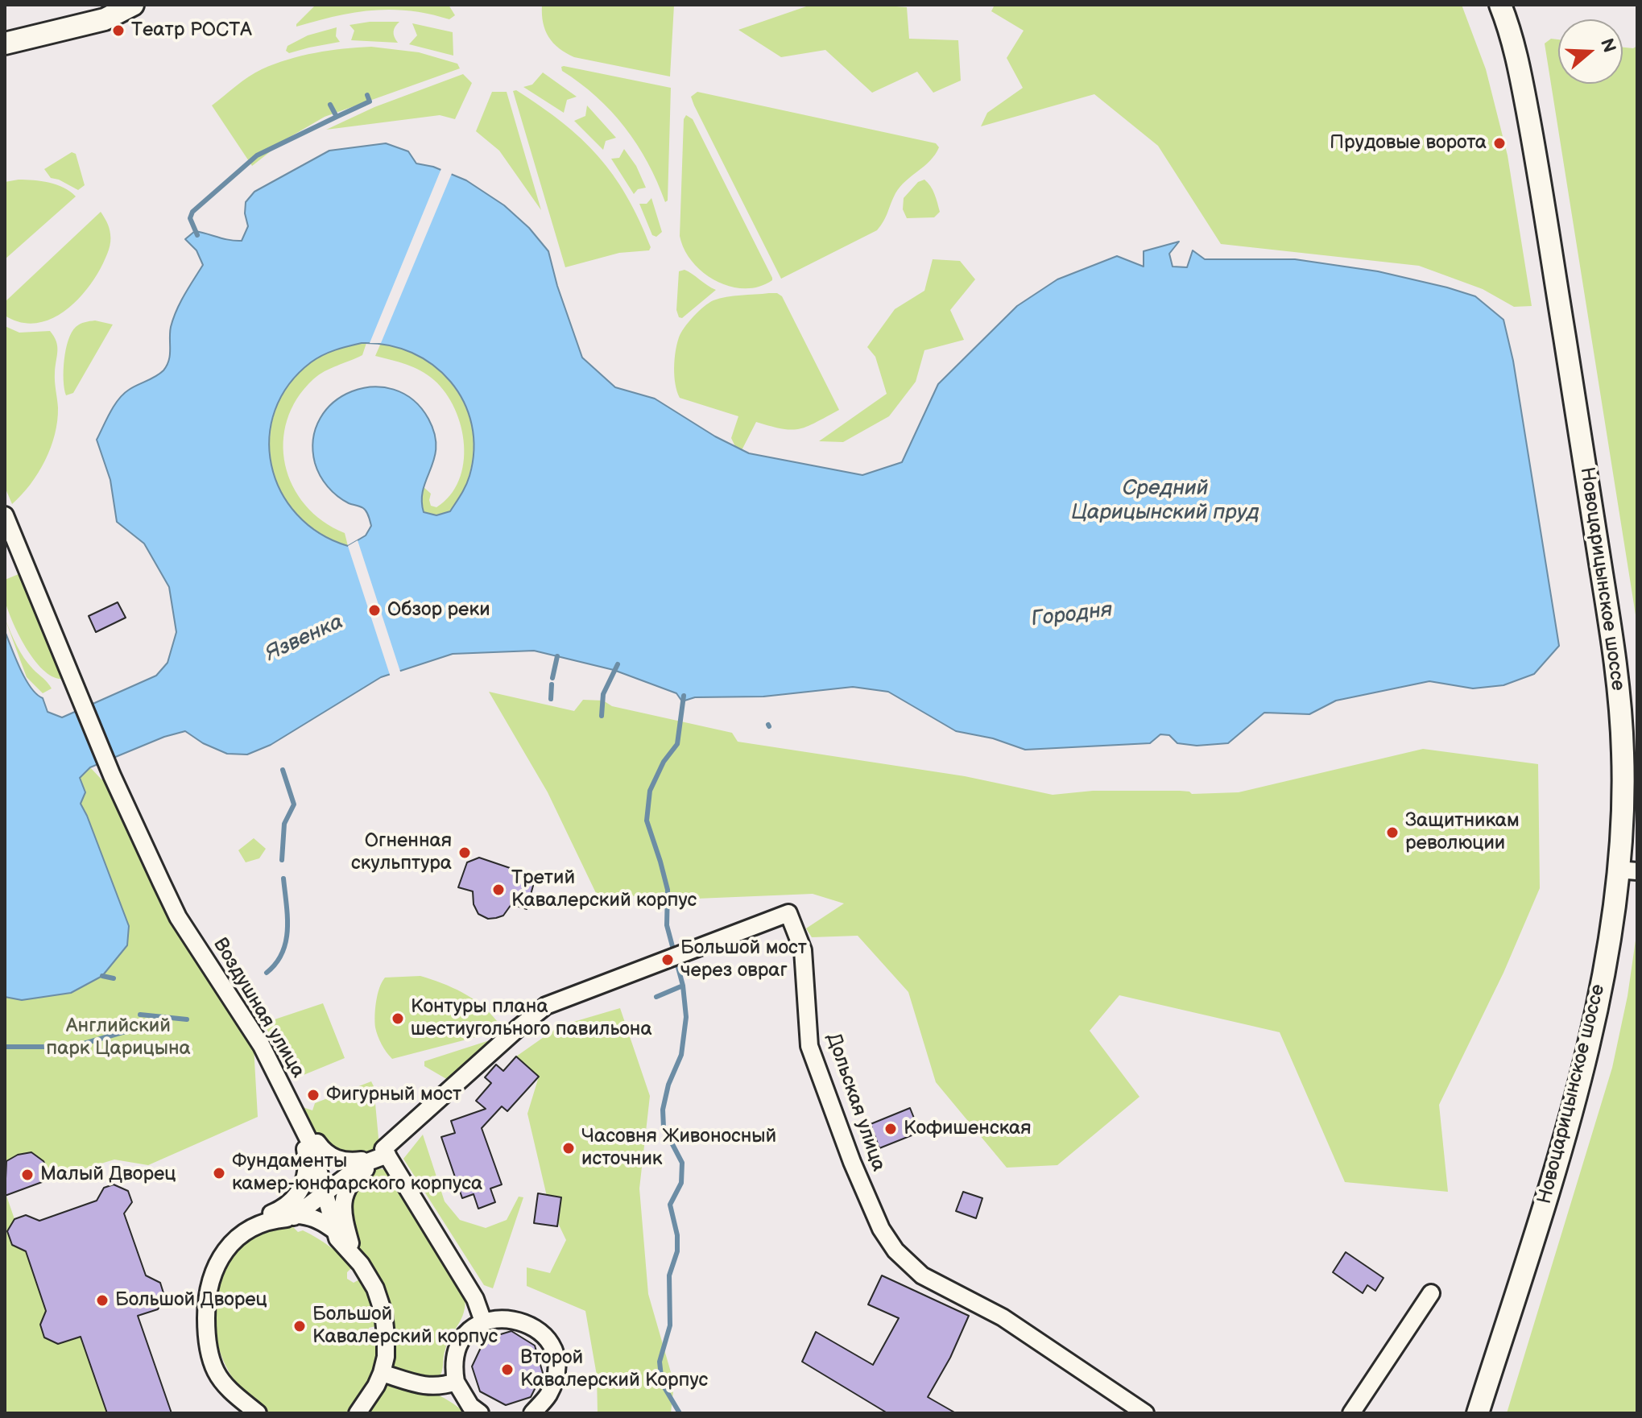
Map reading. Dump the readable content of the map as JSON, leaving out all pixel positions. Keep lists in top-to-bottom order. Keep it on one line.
{"streets":{"main road":["Новоцарицынское шоссе"],"street":["Воздушная улица","Дольская улица"]},"water":["Средний Царицынский пруд","Городня","Язвенка"],"parks":["Английский парк Царицына"],"places":["Театр РОСТА","Прудовые ворота","Обзор реки","Защитникам революции","Огненная скульптура","Третий Кавалерский корпус","Большой мост через овраг","Контуры плана шестиугольного павильона","Фигурный мост","Кофишенская","Часовня Живоносный источник","Фундаменты камер-юнфарского корпуса","Малый Дворец","Большой Дворец","Большой Кавалерский корпус","Второй Кавалерский Корпус"],"north":"right"}
